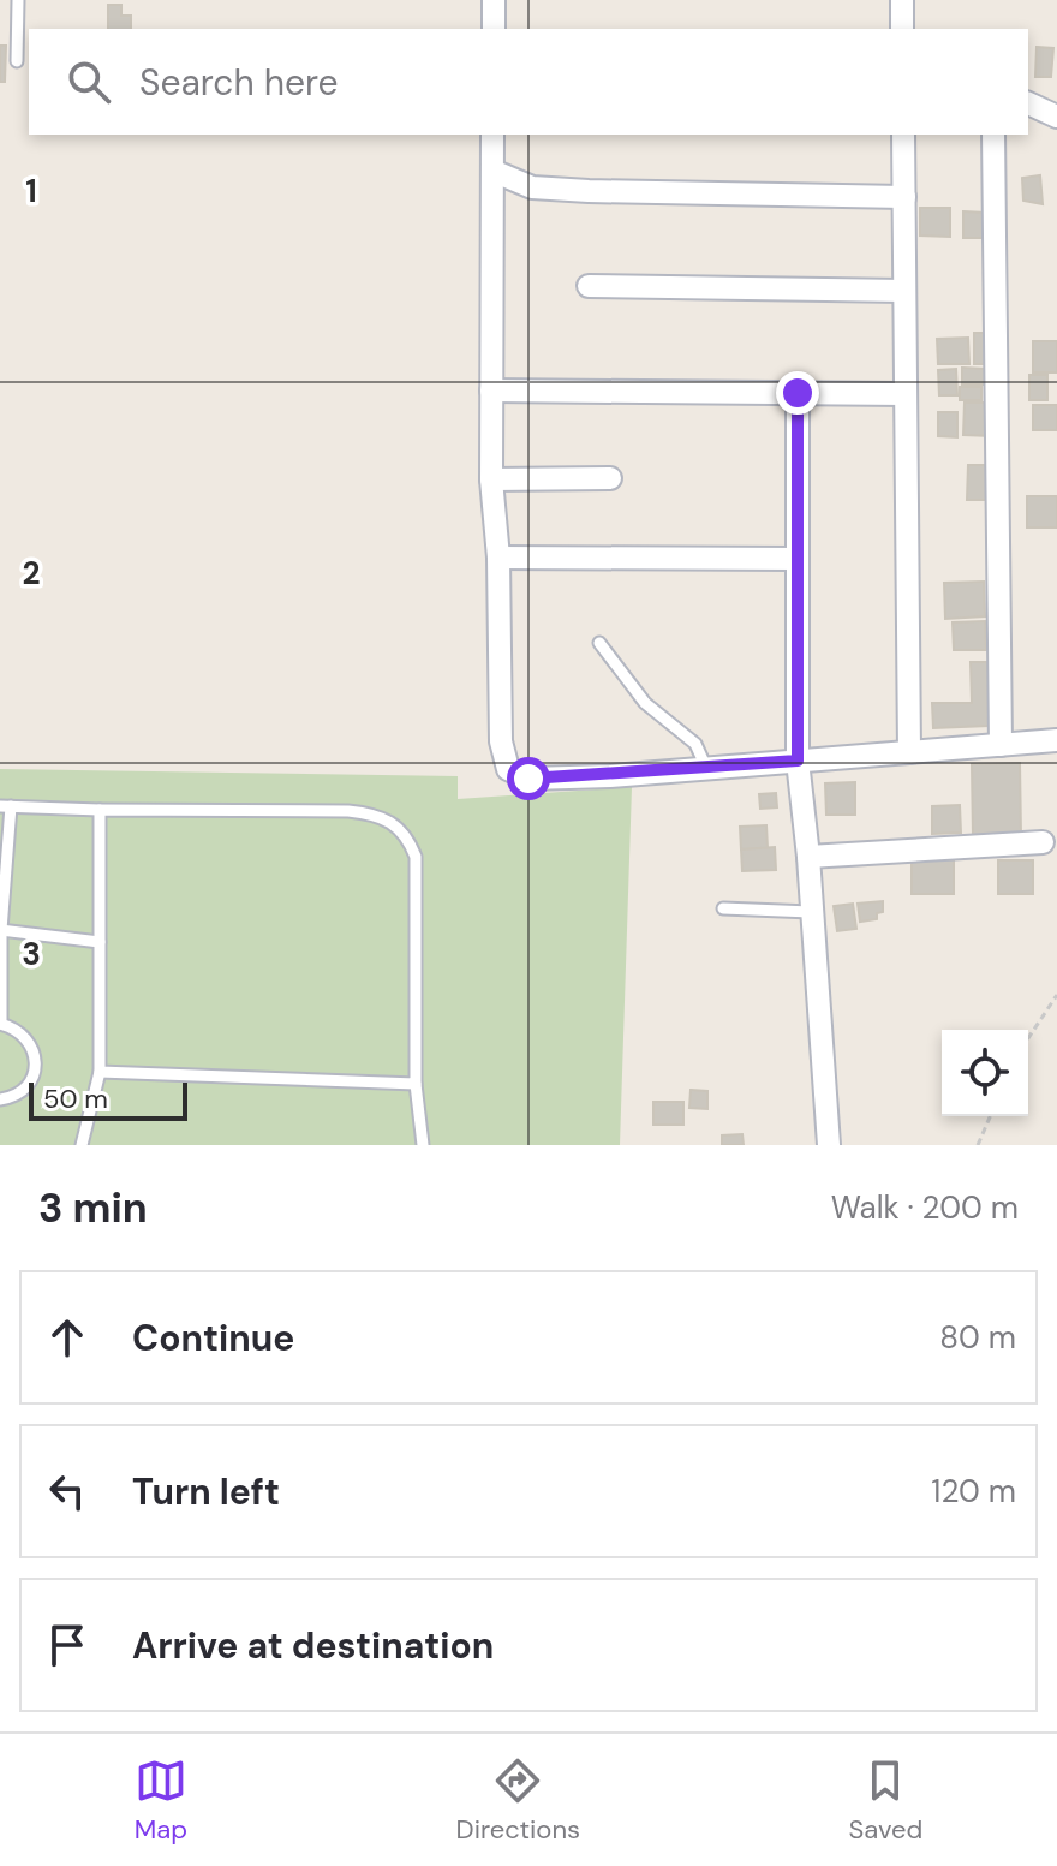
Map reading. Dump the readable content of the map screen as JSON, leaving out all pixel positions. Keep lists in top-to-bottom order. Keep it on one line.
{"scale_bar":"50 m","page":{"search":"Search here","scale":"50 m","heading":["3 min","Walk · 200 m"],"list":[["Continue","80 m"],["Turn left","120 m"],"Arrive at destination"],"nav":["Map","Directions","Saved"]},"grid":{"rows":["1","2","3"]}}
